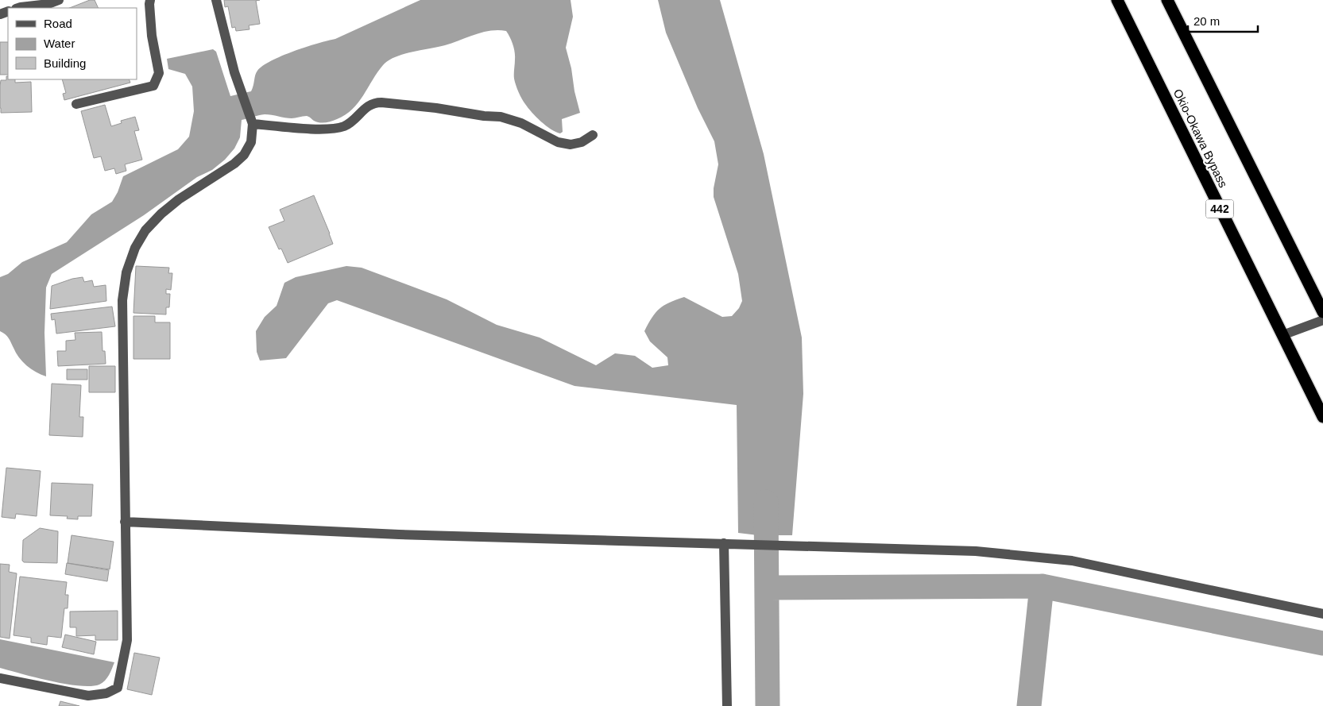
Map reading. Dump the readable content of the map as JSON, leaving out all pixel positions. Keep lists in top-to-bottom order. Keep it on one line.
{"streets":{"highway":["Okio-Okawa Bypass","442"]},"legend":["Road","Water","Building"],"scale_bar":"20 m"}
